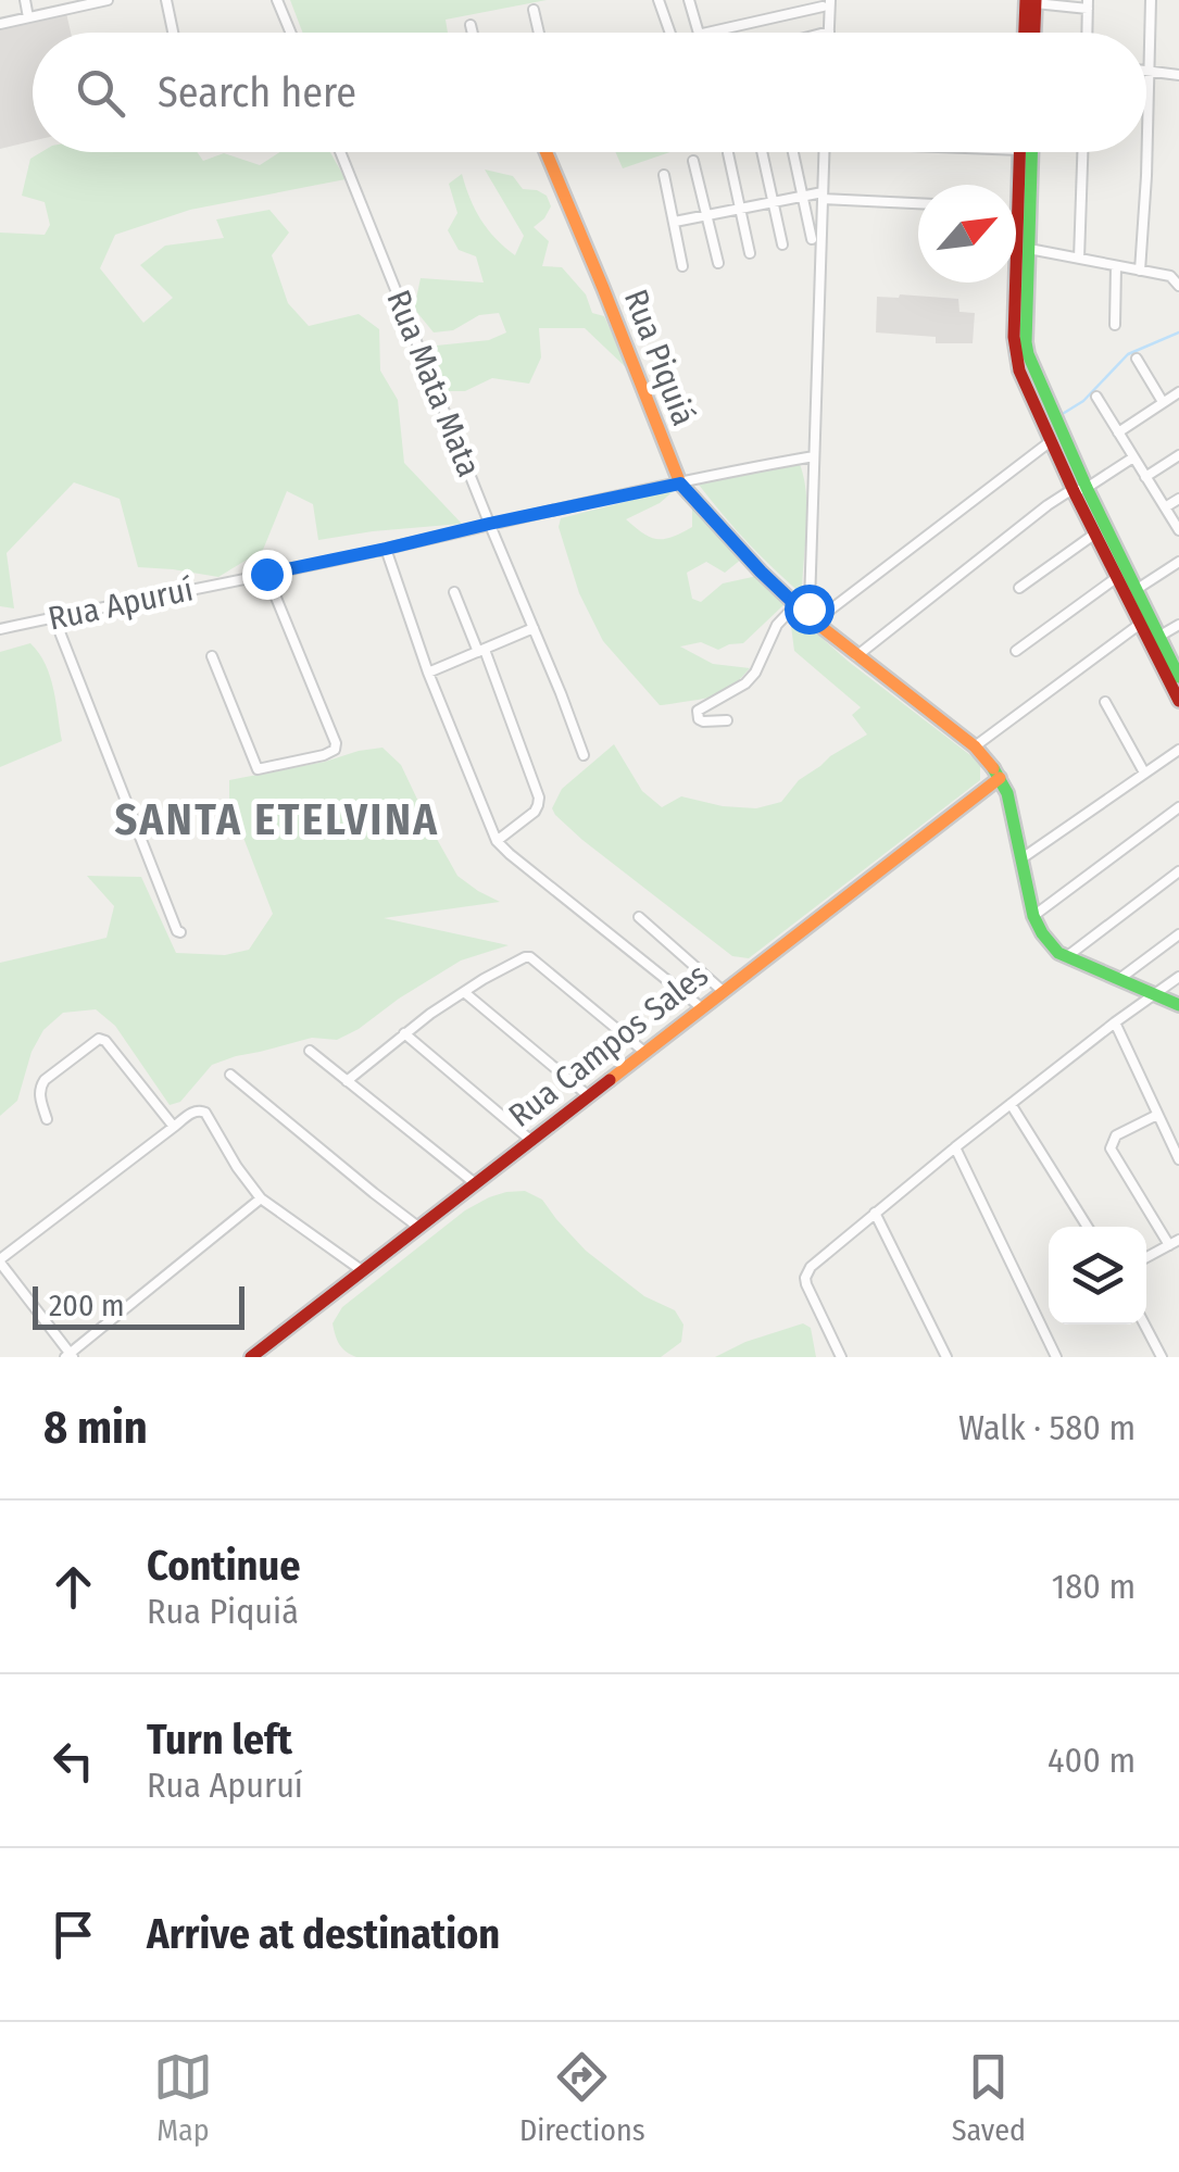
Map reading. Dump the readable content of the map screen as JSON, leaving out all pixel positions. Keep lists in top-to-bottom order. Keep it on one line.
{"streets":{"street":["Rua Piquiá","Rua Mata Mata","Rua Apuruí","Rua Campos Sales"]},"crossings":[["Rua Piquiá","Rua Apuruí"],["Rua Piquiá","Rua Campos Sales"],["Rua Mata Mata","Rua Apuruí"]],"districts":["SANTA ETELVINA"],"scale_bar":"200 m","north":"top right","page":{"search":"Search here","scale":"200 m","heading":["8 min","Walk · 580 m"],"list":[["Continue","Rua Piquiá","180 m"],["Turn left","Rua Apuruí","400 m"],"Arrive at destination"],"nav":["Map","Directions","Saved"]}}
